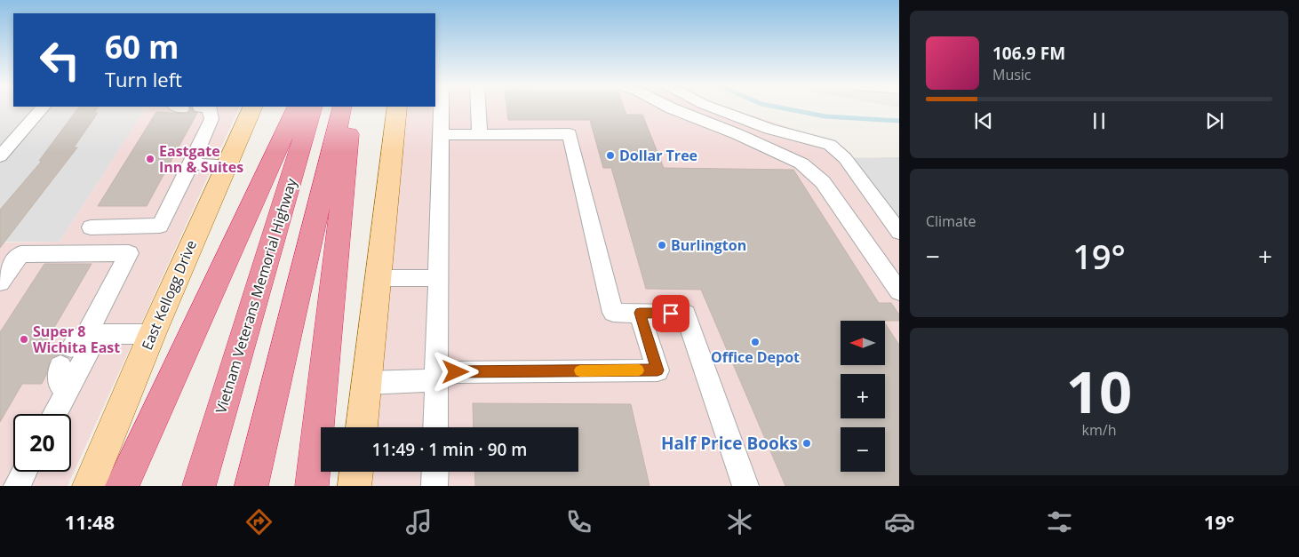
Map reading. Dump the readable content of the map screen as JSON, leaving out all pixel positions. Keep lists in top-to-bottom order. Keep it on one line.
{"streets":{"highway":["Vietnam Veterans Memorial Highway"],"main road":["East Kellogg Drive"]},"places":["Dollar Tree","Eastgate Inn & Suites","Burlington","Super 8 Wichita East","Office Depot","Half Price Books"],"north":"left","page":{"turn":["60 m","Turn left"],"song":["106.9 FM","Music"],"tile":["Climate",["10","km/h"]],"heat":["−","19°","+"],"map_buttons":["+","−"],"limit":"20","trip":"11:49 · 1 min · 90 m","tabs":["11:48","19°"]}}
